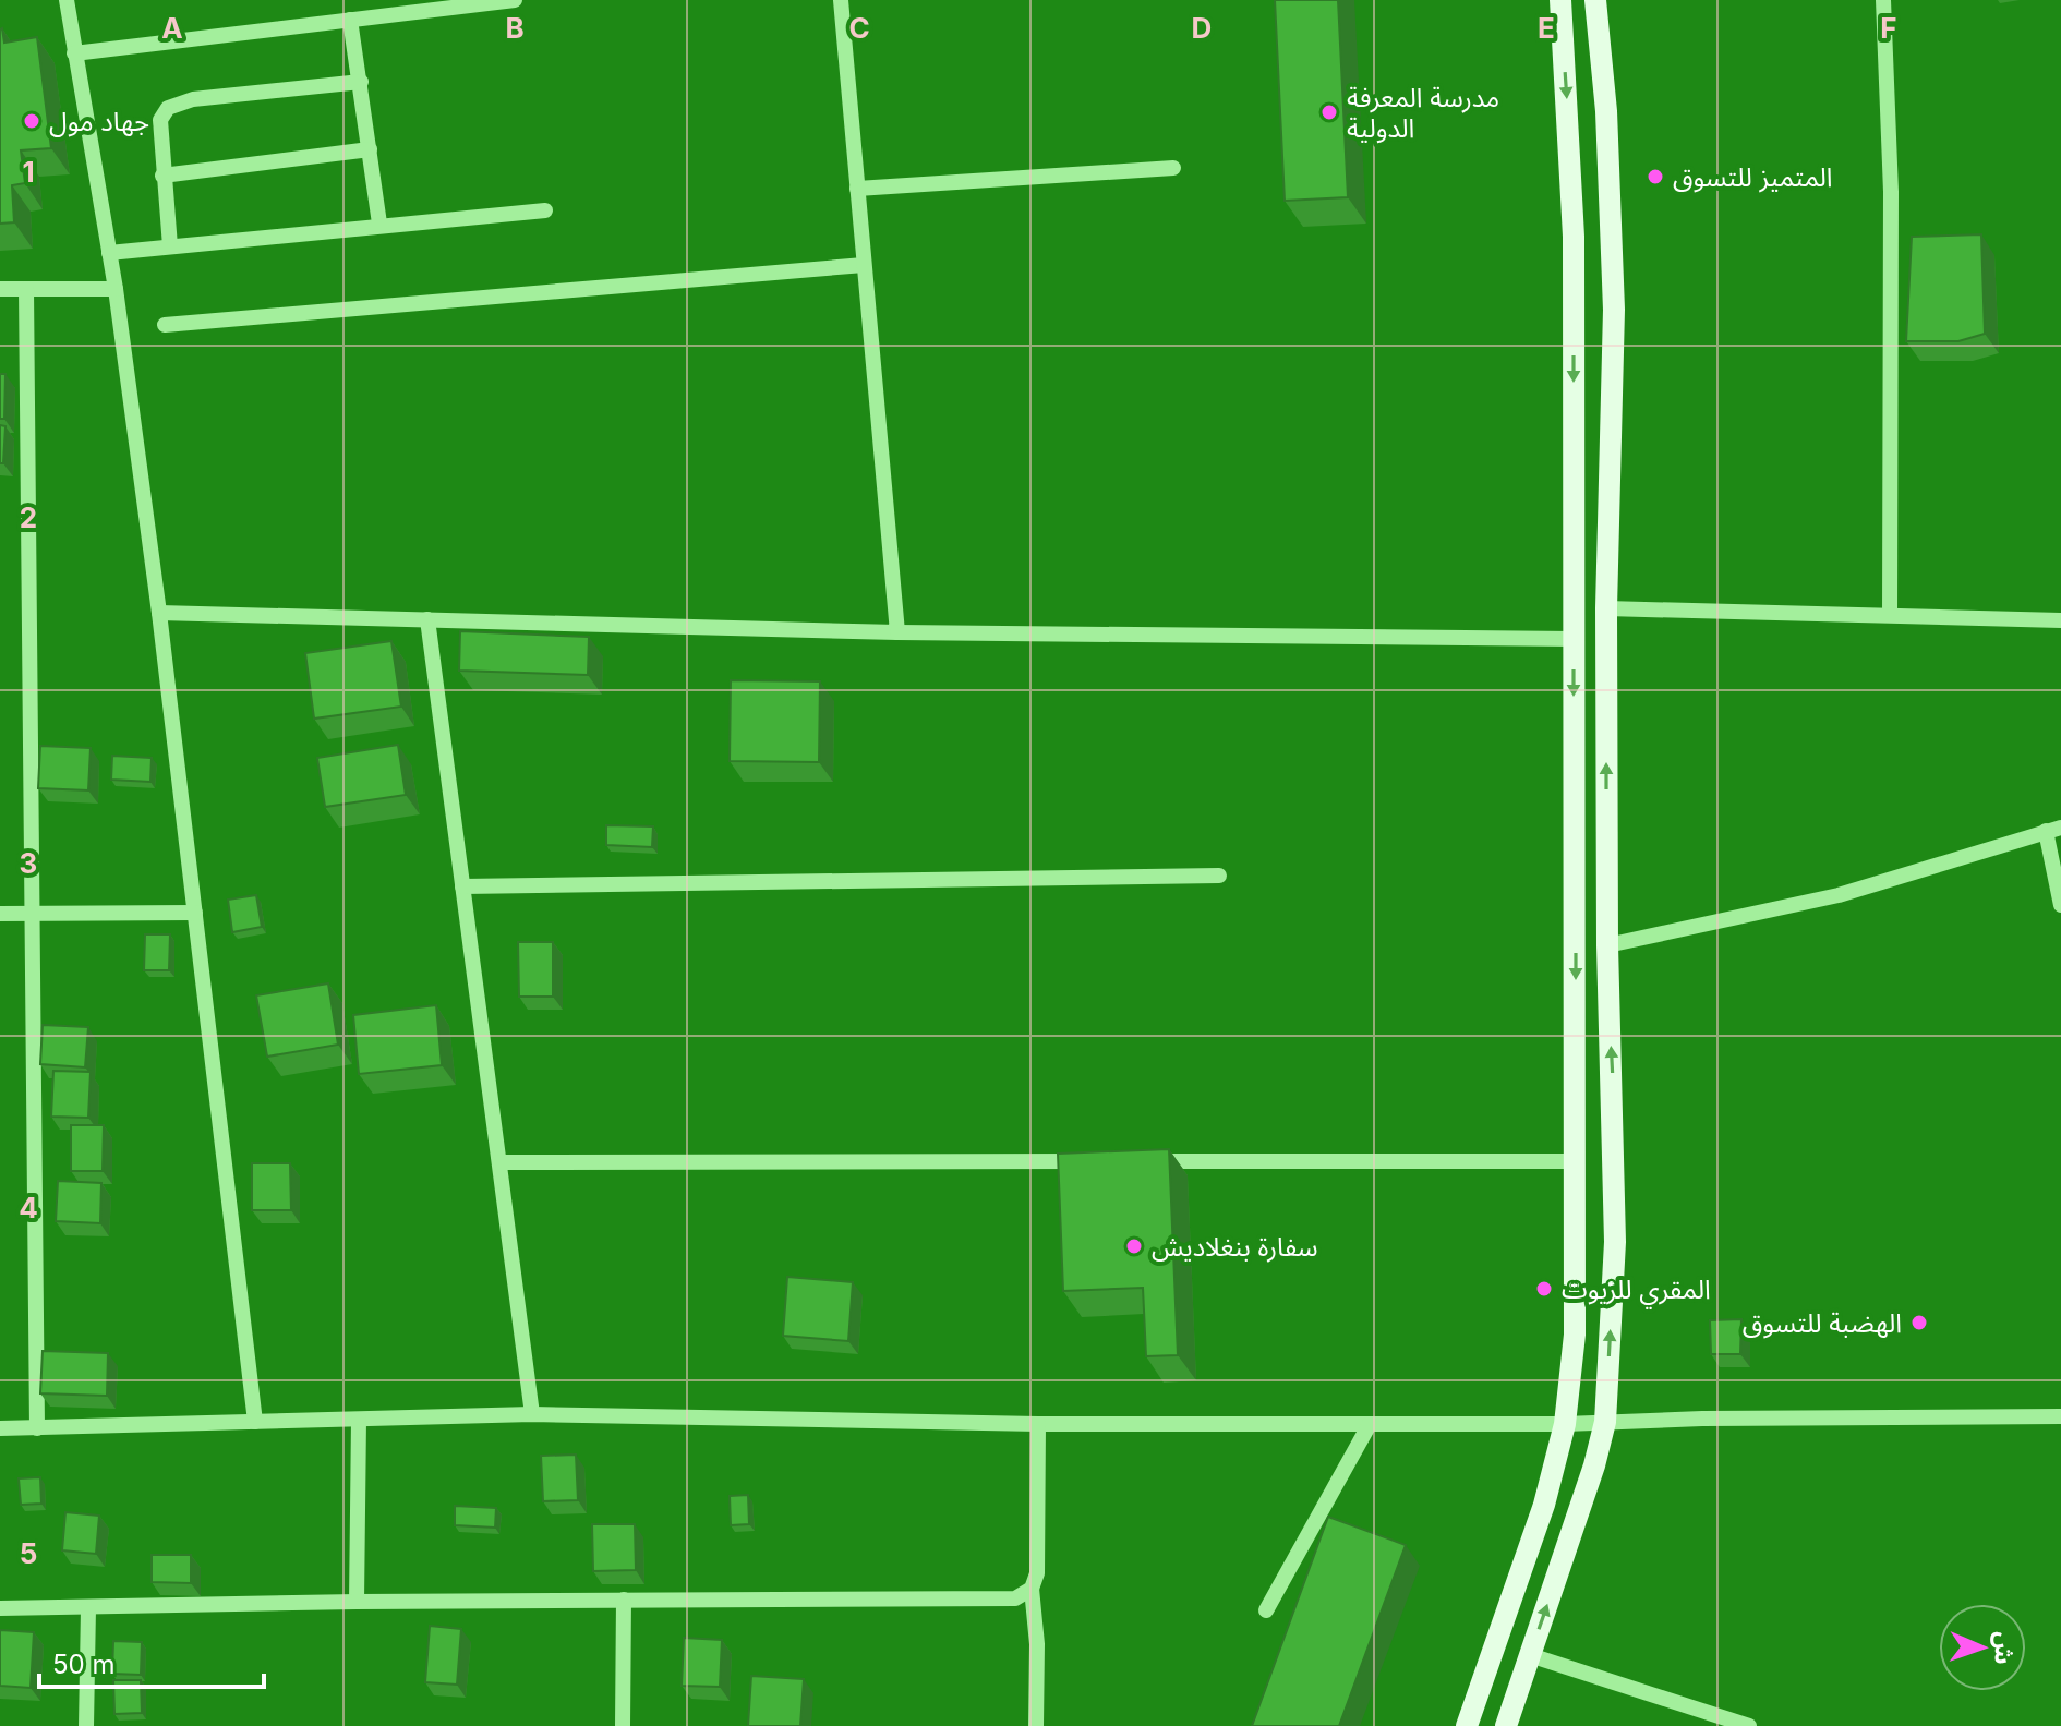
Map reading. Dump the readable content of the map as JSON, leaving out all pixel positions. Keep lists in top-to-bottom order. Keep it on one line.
{"places":["مدرسة المعرفة الدولية","جهاد مول","المتميز للتسوق","سفارة بنغلاديش","المقري للزيوت","الهضبة للتسوق"],"scale_bar":"50 m","north":"right","grid":{"columns":["A","B","C","D","E","F"],"rows":["1","2","3","4","5"]}}
